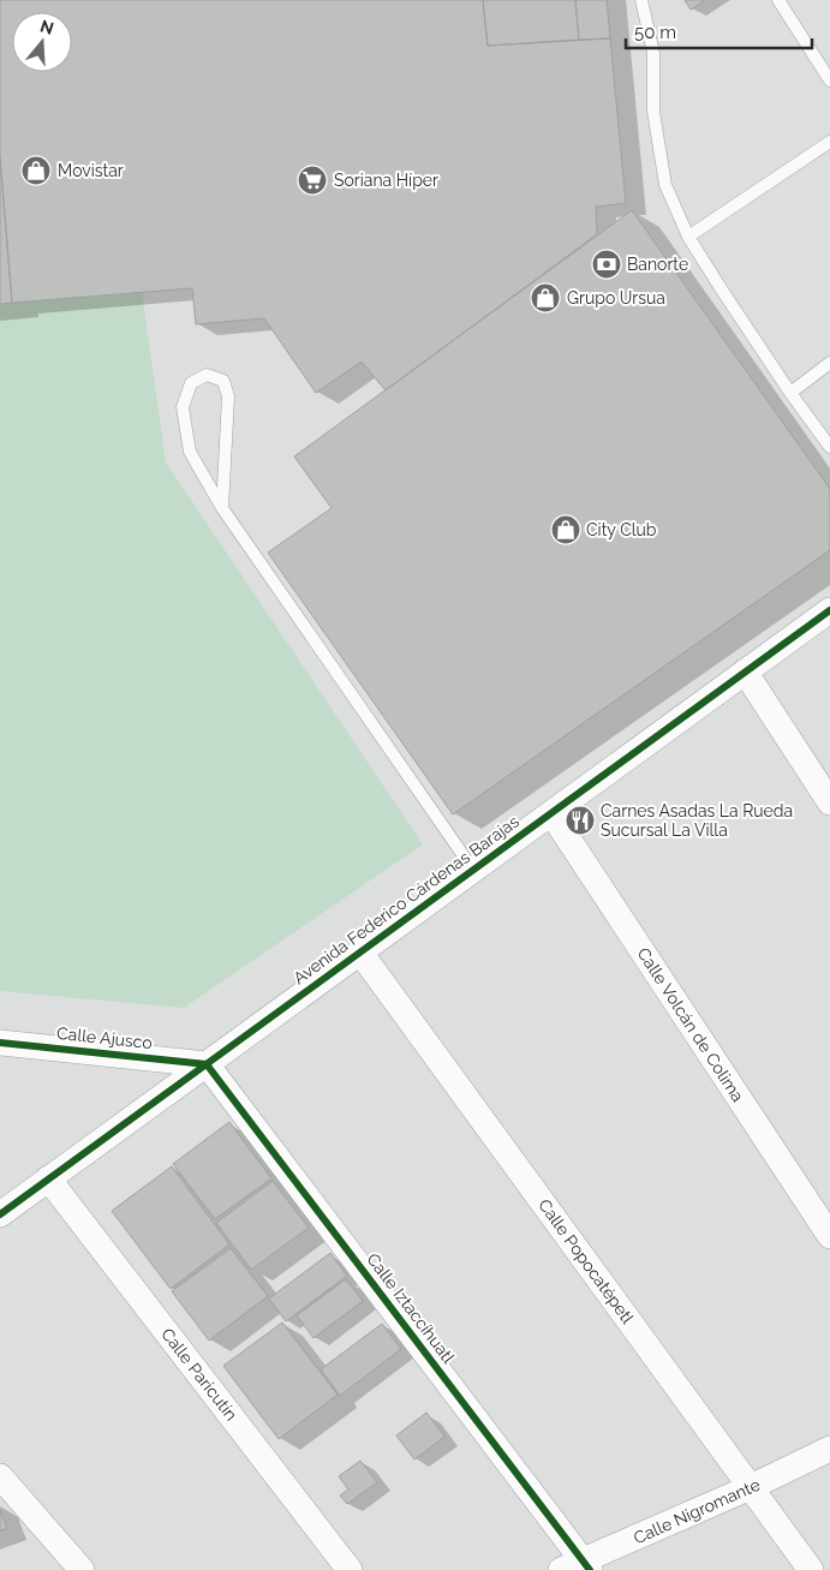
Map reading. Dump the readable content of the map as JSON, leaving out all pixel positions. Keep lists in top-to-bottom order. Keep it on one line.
{"streets":{"street":["Avenida Federico Cárdenas Barajas","Calle Volcán de Colima","Calle Ajusco","Calle Popocatépetl","Calle Iztaccíhuatl","Calle Paricutín","Calle Nigromante"]},"crossings":[["Avenida Federico Cárdenas Barajas","Calle Volcán de Colima"],["Avenida Federico Cárdenas Barajas","Calle Ajusco"],["Avenida Federico Cárdenas Barajas","Calle Popocatépetl"],["Avenida Federico Cárdenas Barajas","Calle Iztaccíhuatl"],["Avenida Federico Cárdenas Barajas","Calle Paricutín"],["Calle Ajusco","Calle Iztaccíhuatl"],["Calle Popocatépetl","Calle Nigromante"],["Calle Iztaccíhuatl","Calle Nigromante"]],"places":{"shop":["Movistar","Grupo Ursua","City Club"],"supermarket":["Soriana Híper"],"bank":["Banorte"],"restaurant":["Carnes Asadas La Rueda Sucursal La Villa"]},"scale_bar":"50 m","north":"top"}
